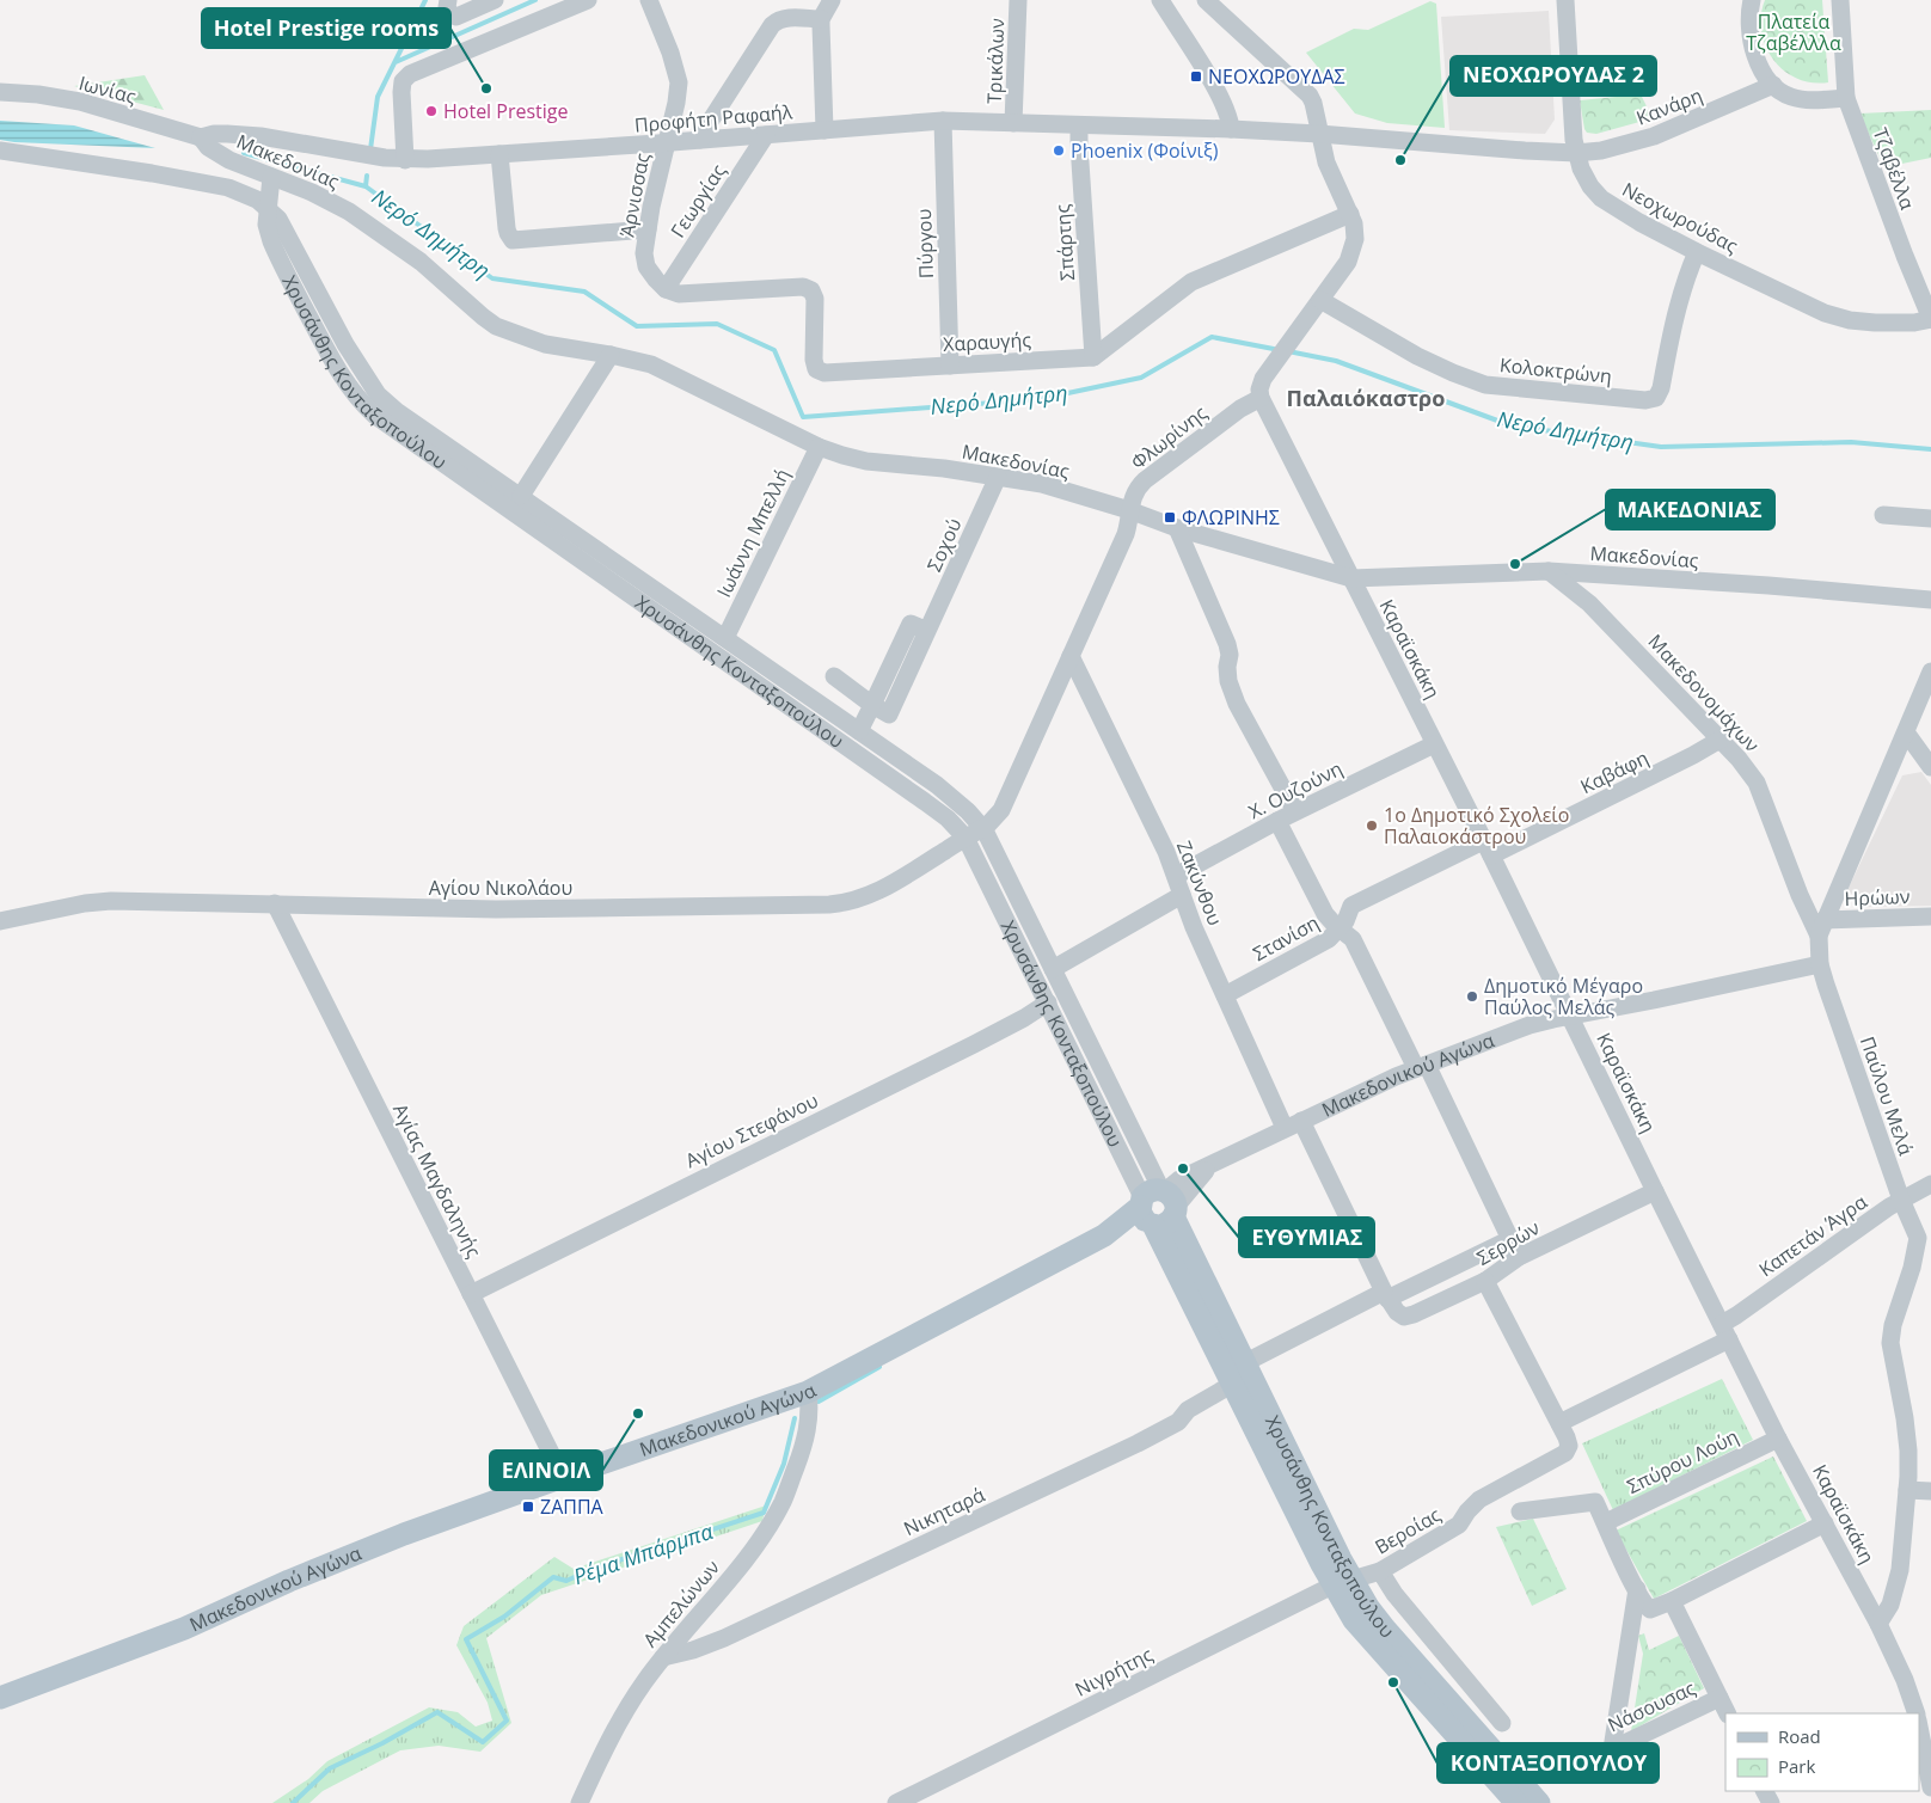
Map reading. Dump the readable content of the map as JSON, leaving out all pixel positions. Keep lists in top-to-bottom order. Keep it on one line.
{"streets":{"main road":["Χρυσάνθης Κονταξοπούλου","Μακεδονικού Αγώνα"],"street":["Τρικάλων","Ιωνίας","Κανάρη","Προφήτη Ραφαήλ","Μακεδονίας","Τζαβέλλα","Άρνισσας","Γεωργίας","Νεοχωρούδας","Σπάρτης","Πύργου","Χαραυγής","Κολοκτρώνη","Φλωρίνης","Ιωάννη Μπελλή","Σοχού","Καραϊσκάκη","Μακεδονομάχων","Καβάφη","Χ. Ουζούνη","Ζακύνθου","Αγίου Νικολάου","Ηρώων","Στανίση","Παύλου Μελά","Αγίου Στεφάνου","Αγίας Μαγδαληνής","Καπετάν Άγρα","Σερρών","Σπύρου Λούη","Νικηταρά","Βεροίας","Αμπελώνων","Νιγρήτης","Νάσουσας"]},"crossings":[["Τρικάλων","Προφήτη Ραφαήλ"],["Ιωνίας","Προφήτη Ραφαήλ"],["Ιωνίας","Μακεδονίας"],["Κανάρη","Νεοχωρούδας"],["Προφήτη Ραφαήλ","Μακεδονίας"],["Προφήτη Ραφαήλ","Άρνισσας"],["Προφήτη Ραφαήλ","Γεωργίας"],["Προφήτη Ραφαήλ","Σπάρτης"],["Προφήτη Ραφαήλ","Πύργου"],["Μακεδονίας","Χρυσάνθης Κονταξοπούλου"],["Μακεδονίας","Φλωρίνης"],["Μακεδονίας","Ιωάννη Μπελλή"],["Μακεδονίας","Σοχού"],["Μακεδονίας","Καραϊσκάκη"],["Μακεδονίας","Μακεδονομάχων"],["Τζαβέλλα","Νεοχωρούδας"],["Άρνισσας","Γεωργίας"],["Άρνισσας","Χαραυγής"],["Γεωργίας","Χαραυγής"],["Νεοχωρούδας","Κολοκτρώνη"],["Σπάρτης","Χαραυγής"],["Πύργου","Χαραυγής"],["Χρυσάνθης Κονταξοπούλου","Φλωρίνης"],["Χρυσάνθης Κονταξοπούλου","Ιωάννη Μπελλή"],["Χρυσάνθης Κονταξοπούλου","Αγίου Νικολάου"],["Χρυσάνθης Κονταξοπούλου","Μακεδονικού Αγώνα"],["Χρυσάνθης Κονταξοπούλου","Αγίου Στεφάνου"],["Χρυσάνθης Κονταξοπούλου","Σερρών"],["Χρυσάνθης Κονταξοπούλου","Νικηταρά"],["Χρυσάνθης Κονταξοπούλου","Βεροίας"],["Χρυσάνθης Κονταξοπούλου","Νιγρήτης"],["Φλωρίνης","Καραϊσκάκη"],["Φλωρίνης","Ζακύνθου"],["Φλωρίνης","Αγίου Νικολάου"],["Καραϊσκάκη","Καβάφη"],["Καραϊσκάκη","Χ. Ουζούνη"],["Καραϊσκάκη","Στανίση"],["Καραϊσκάκη","Μακεδονικού Αγώνα"],["Καραϊσκάκη","Παύλου Μελά"],["Καραϊσκάκη","Καπετάν Άγρα"],["Καραϊσκάκη","Σερρών"],["Καραϊσκάκη","Σπύρου Λούη"],["Μακεδονομάχων","Καβάφη"],["Μακεδονομάχων","Ηρώων"],["Μακεδονομάχων","Παύλου Μελά"],["Καβάφη","Στανίση"],["Χ. Ουζούνη","Ζακύνθου"],["Ζακύνθου","Στανίση"],["Ζακύνθου","Μακεδονικού Αγώνα"],["Ζακύνθου","Σερρών"],["Αγίου Νικολάου","Αγίας Μαγδαληνής"],["Ηρώων","Παύλου Μελά"],["Μακεδονικού Αγώνα","Παύλου Μελά"],["Μακεδονικού Αγώνα","Αγίας Μαγδαληνής"],["Μακεδονικού Αγώνα","Αμπελώνων"],["Παύλου Μελά","Καπετάν Άγρα"],["Αγίου Στεφάνου","Αγίας Μαγδαληνής"],["Καπετάν Άγρα","Βεροίας"],["Νικηταρά","Αμπελώνων"],["Βεροίας","Νιγρήτης"]],"districts":["Παλαιόκαστρο"],"water":["Νερό Δημήτρη","Ρέμα Μπάρμπα"],"parks":["Πλατεία Τζαβέλλλα"],"places":{"transit":["ΝΕΟΧΩΡΟΥΔΑΣ","ΦΛΩΡΙΝΗΣ","ΖΑΠΠΑ"],"other":["Hotel Prestige rooms","Hotel Prestige","Phoenix (Φοίνιξ)","ΝΕΟΧΩΡΟΥΔΑΣ 2","ΜΑΚΕΔΟΝΙΑΣ","1ο Δημοτικό Σχολείο Παλαιοκάστρου","Δημοτικό Μέγαρο Παύλος Μελάς","ΕΥΘΥΜΙΑΣ","ΕΛΙΝΟΙΛ","ΚΟΝΤΑΞΟΠΟΥΛΟΥ"]},"legend":["Road","Park"]}
